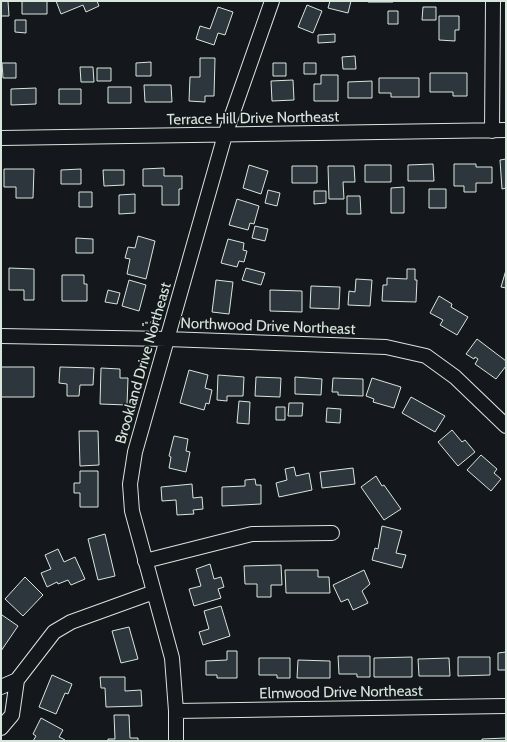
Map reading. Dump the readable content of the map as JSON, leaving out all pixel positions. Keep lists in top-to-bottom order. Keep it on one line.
{"streets":{"street":["Terrace Hill Drive Northeast","Northwood Drive Northeast","Brookland Drive Northeast","Elmwood Drive Northeast"]},"crossings":[["Terrace Hill Drive Northeast","Brookland Drive Northeast"],["Northwood Drive Northeast","Brookland Drive Northeast"],["Brookland Drive Northeast","Elmwood Drive Northeast"]]}
